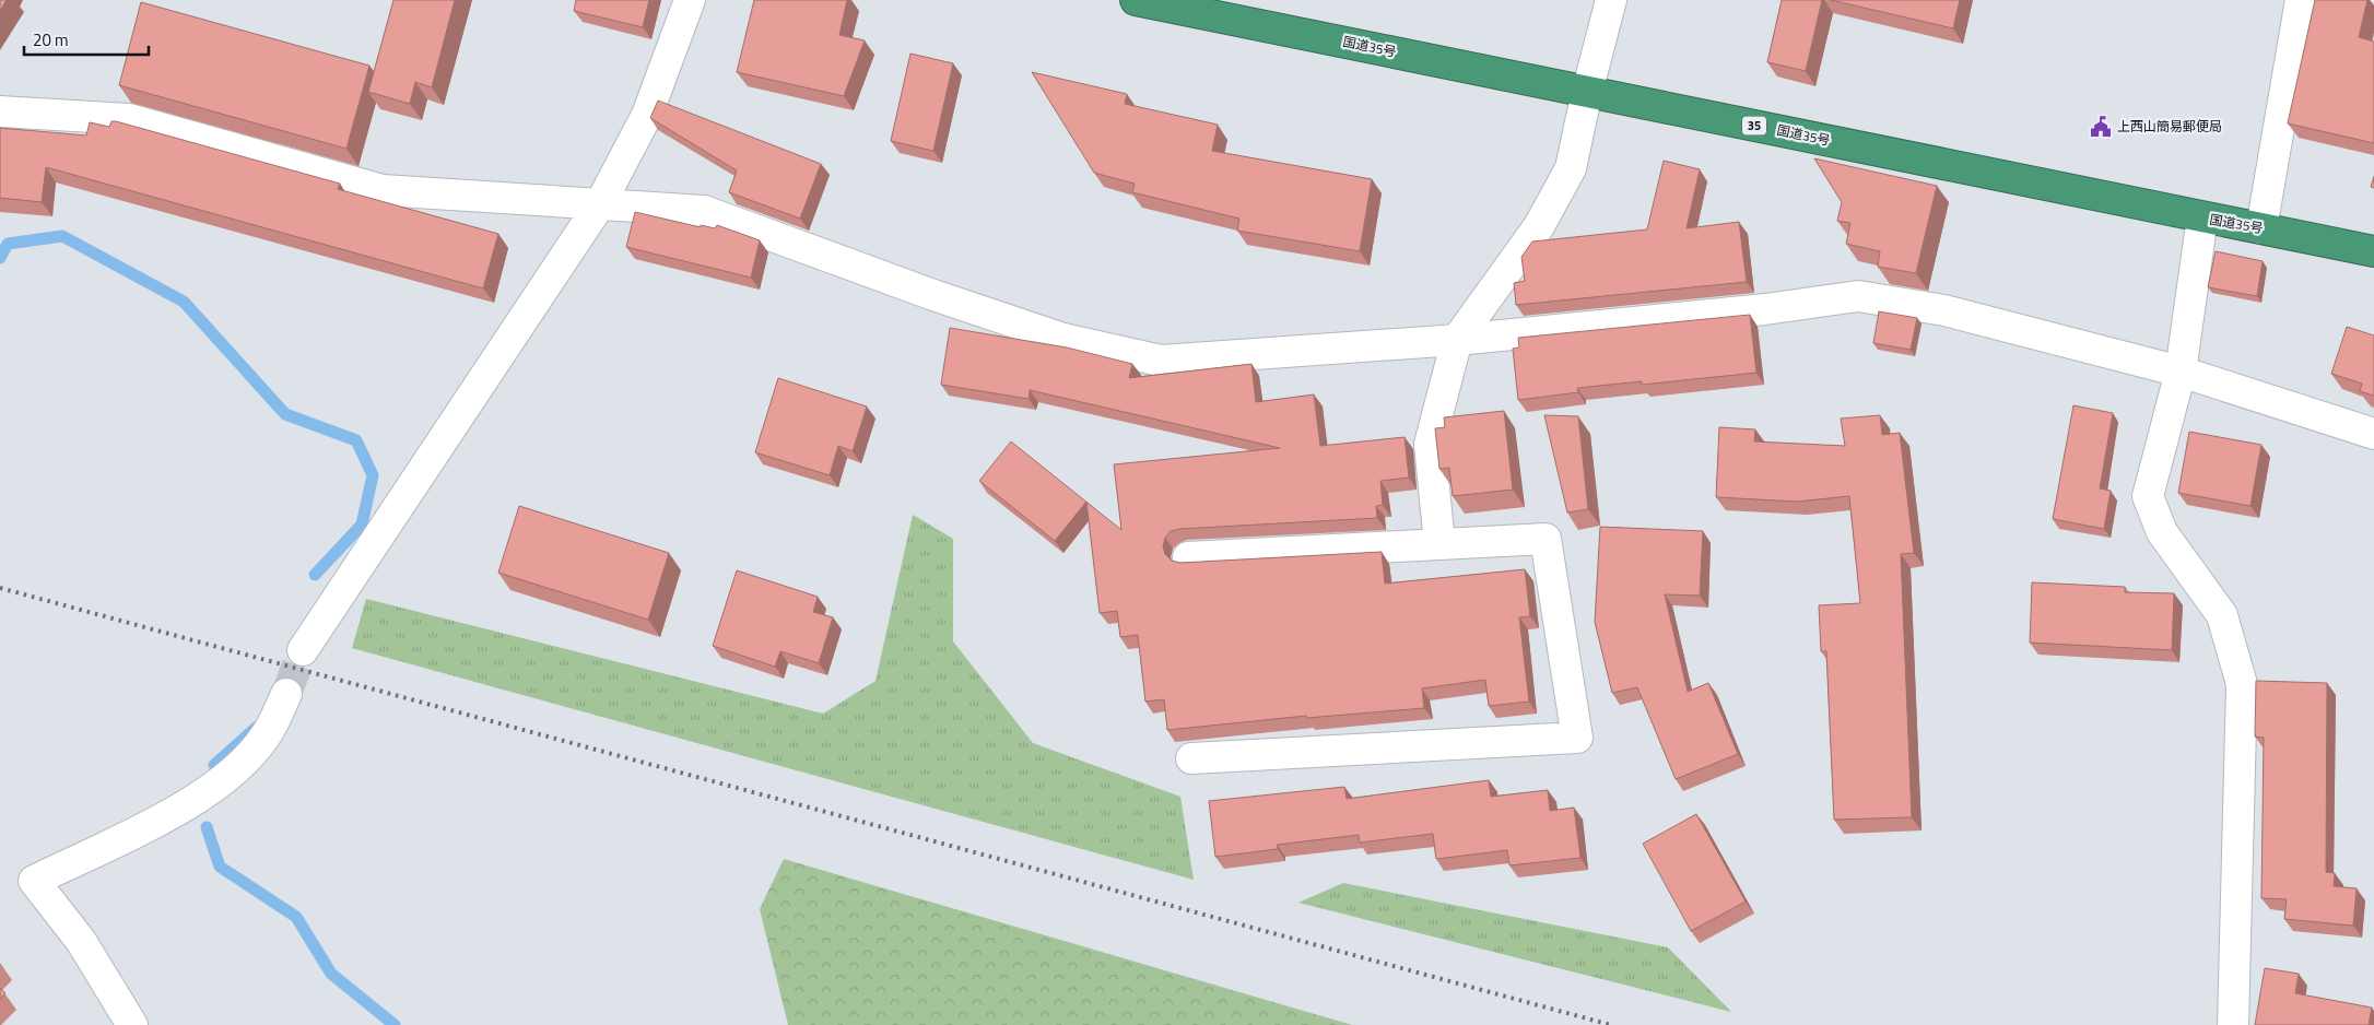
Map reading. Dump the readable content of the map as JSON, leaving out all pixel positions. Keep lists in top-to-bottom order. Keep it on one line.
{"streets":{"highway":["国道35号","35"]},"places":{"public building":["上西山簡易郵便局"]},"scale_bar":"20 m"}
